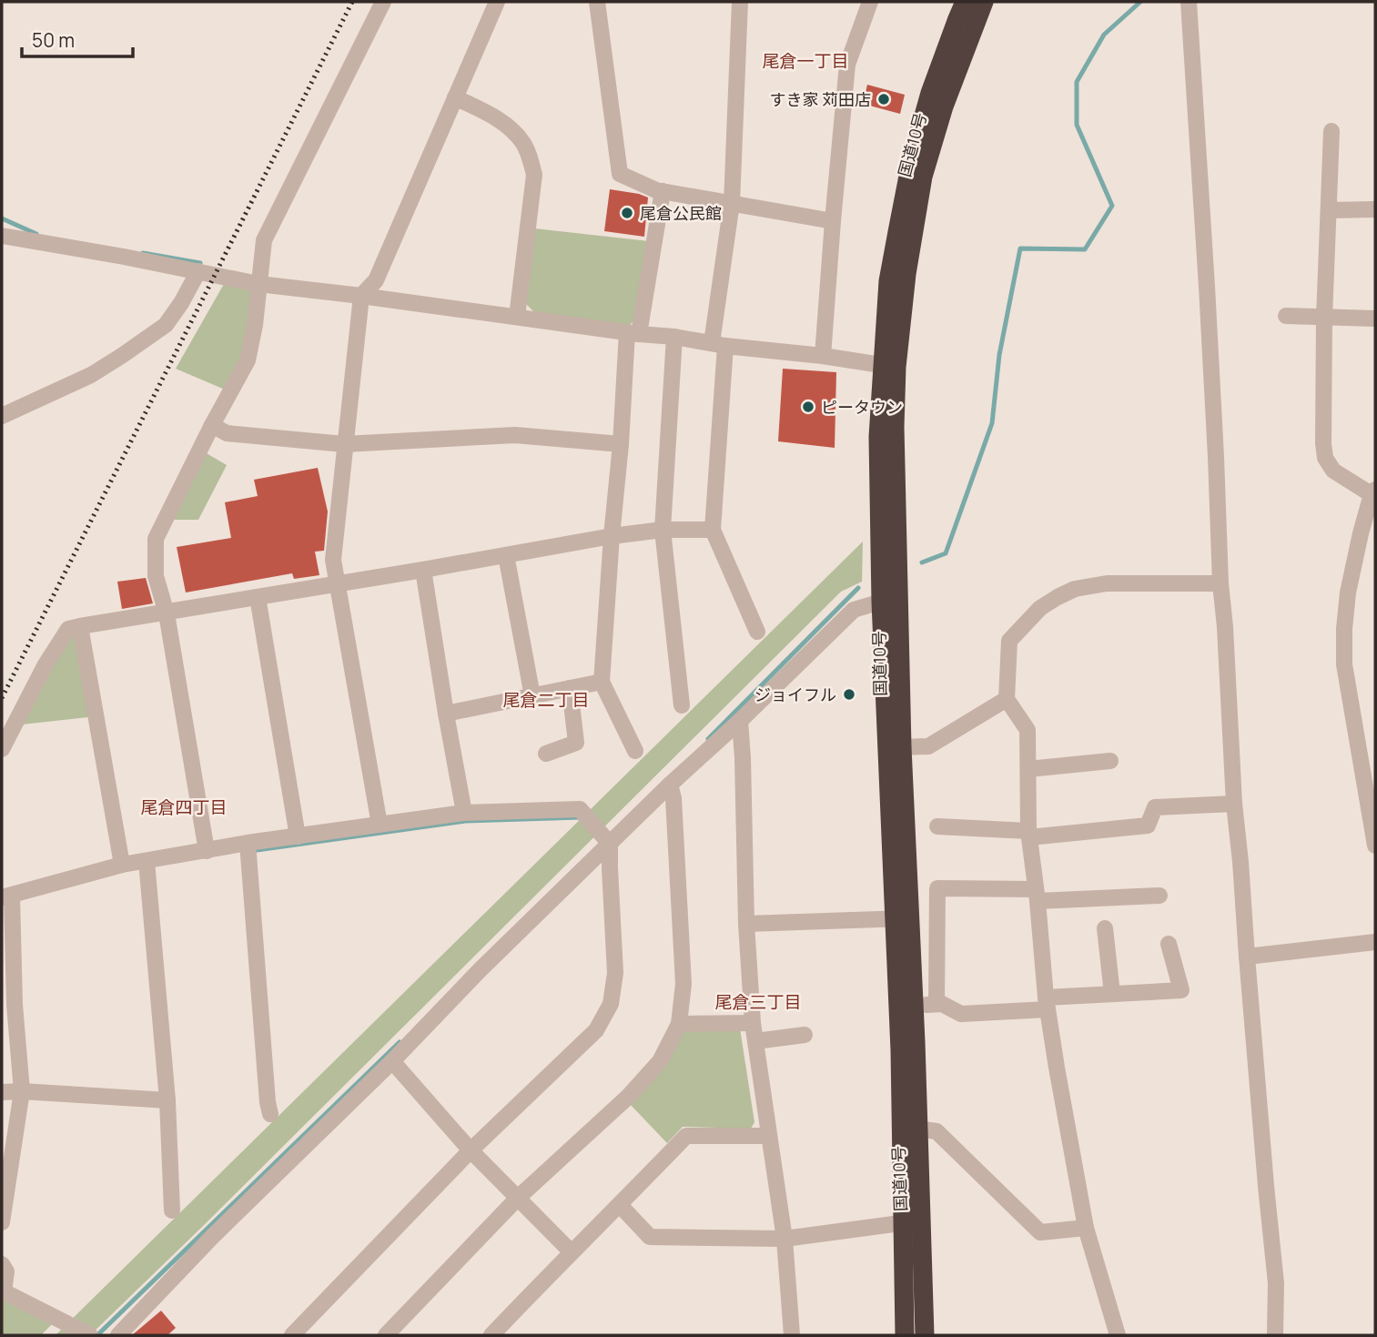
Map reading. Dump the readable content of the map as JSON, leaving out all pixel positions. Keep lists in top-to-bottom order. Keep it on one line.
{"streets":{"highway":["国道10号"]},"districts":["尾倉一丁目","尾倉二丁目","尾倉四丁目","尾倉三丁目"],"places":["すき家 苅田店","尾倉公民館","ピータウン","ジョイフル"],"scale_bar":"50 m"}
